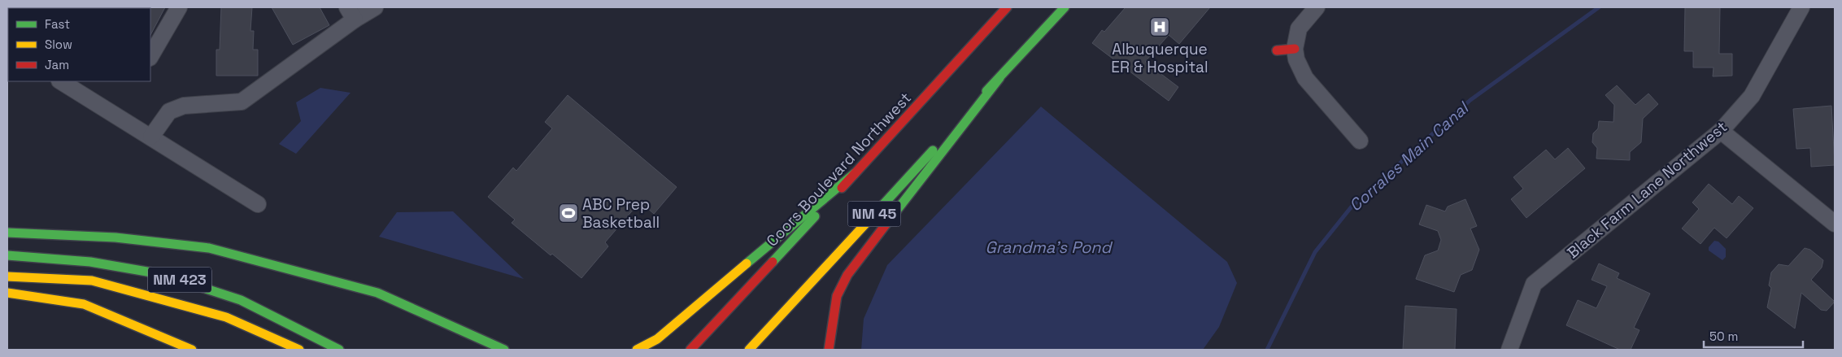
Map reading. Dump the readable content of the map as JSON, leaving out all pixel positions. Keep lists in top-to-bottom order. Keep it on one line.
{"streets":{"main road":["Coors Boulevard Northwest","NM 45","NM 423"],"street":["Black Farm Lane Northwest"]},"water":["Corrales Main Canal","Grandma's Pond"],"places":{"hospital":["Albuquerque ER & Hospital"],"sports":["ABC Prep Basketball"]},"legend":["Fast","Slow","Jam"],"scale_bar":"50 m"}
